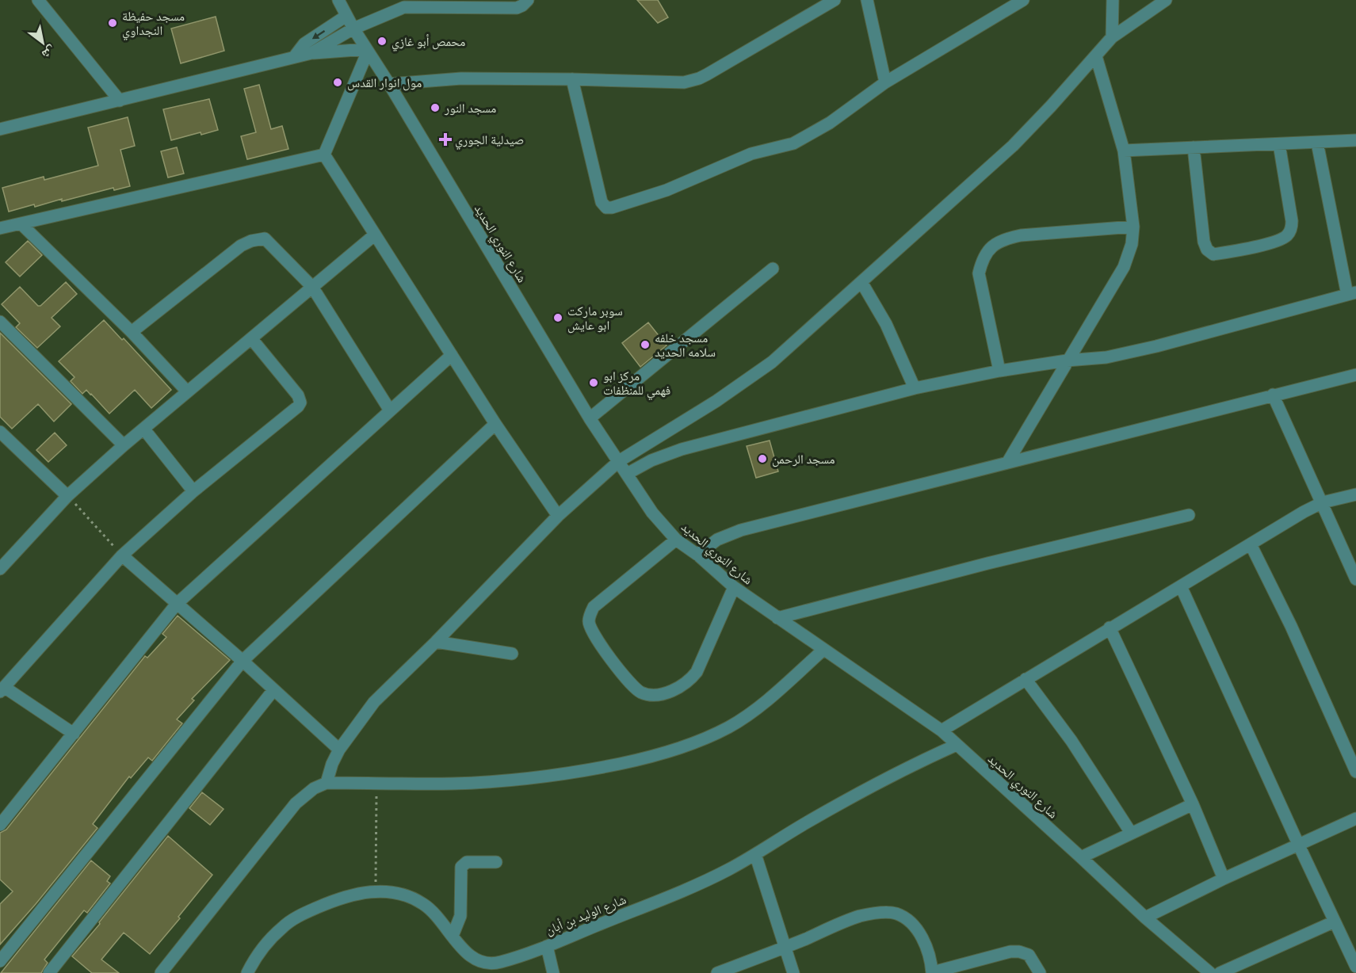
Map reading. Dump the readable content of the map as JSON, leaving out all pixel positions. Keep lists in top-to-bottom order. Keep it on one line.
{"streets":{"street":["شارع النوري الحديد","شارع الوليد بن أبان"]},"crossings":[["شارع النوري الحديد","شارع الوليد بن أبان"]],"places":{"other":["مسجد حفيظة النجداوي","محمص أبو غازي","مول انوار القدس","مسجد النور","سوبر ماركت ابو عايش","مسجد خلفه سلامه الحديد","مركز ابو فهمي للمنظفات","مسجد الرحمن"],"health":["صيدلية الجوري"]},"north":"bottom right"}
